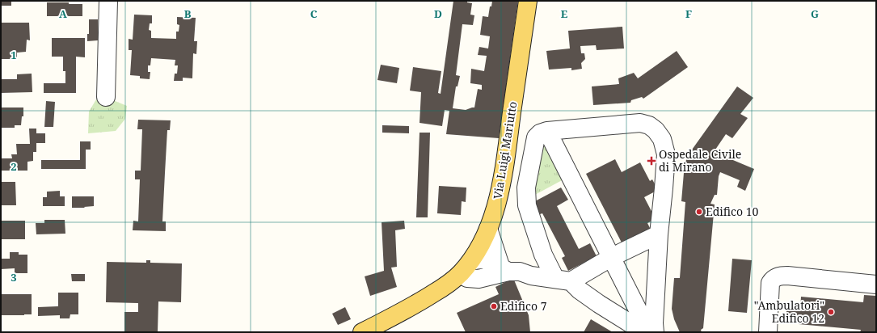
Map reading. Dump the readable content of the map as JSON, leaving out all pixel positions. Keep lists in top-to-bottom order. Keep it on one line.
{"streets":{"main road":["Via Luigi Mariutto"]},"places":{"health":["Ospedale Civile di Mirano"],"other":["Edifico 10","Edifico 7","\"Ambulatori\" Edifico 12"]},"grid":{"columns":["A","B","C","D","E","F","G"],"rows":["1","2","3"]}}
